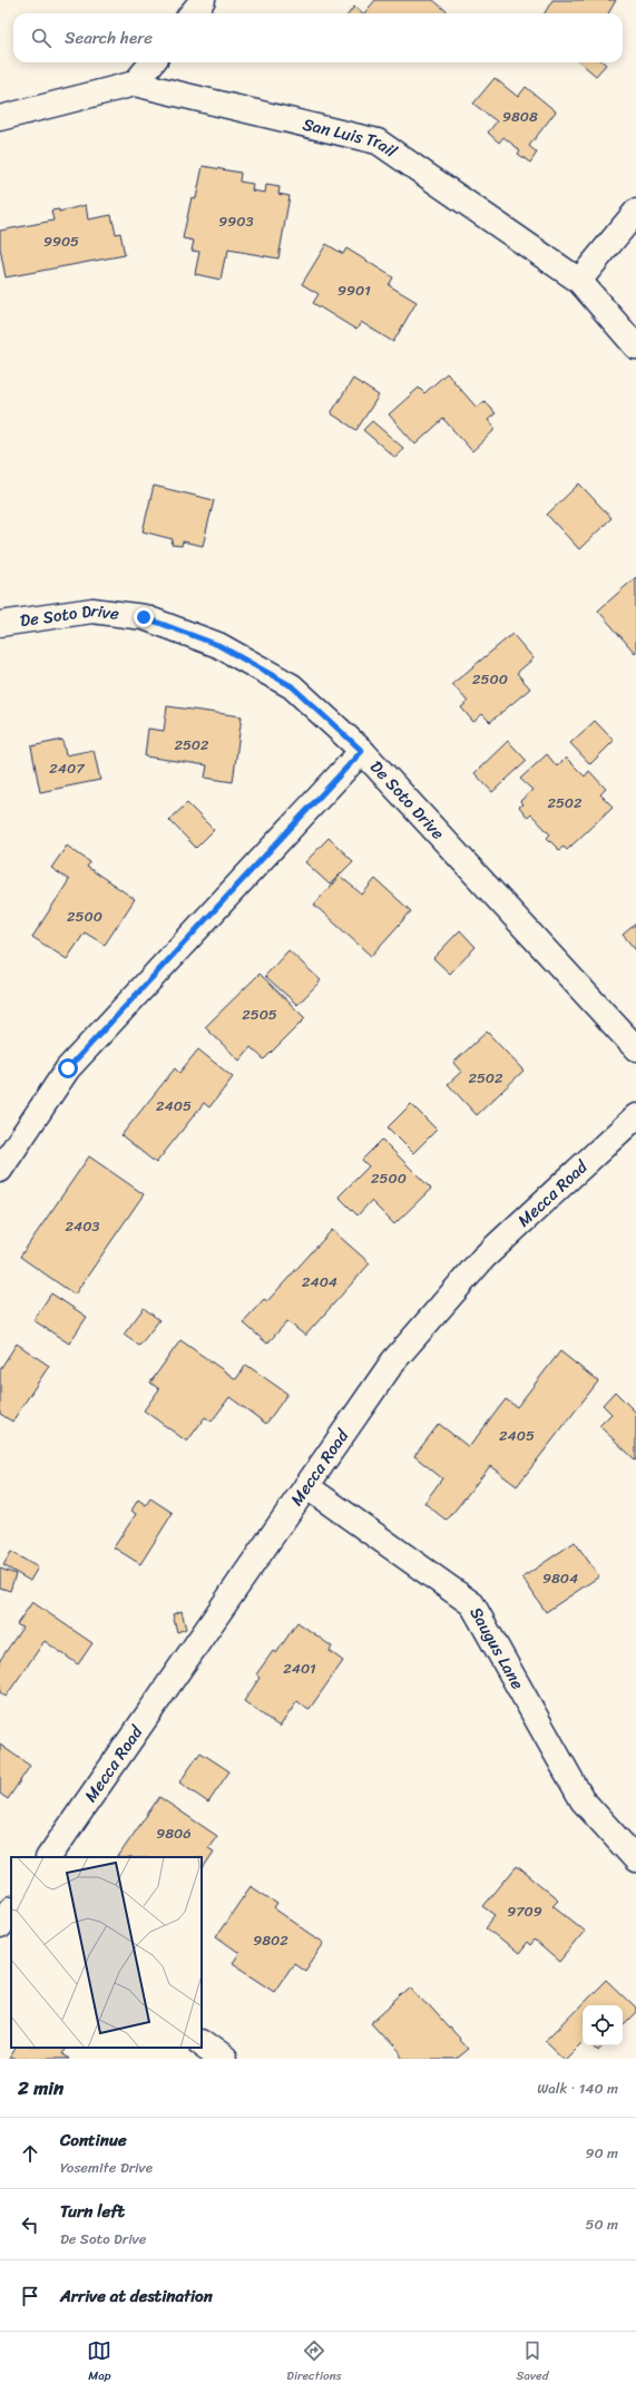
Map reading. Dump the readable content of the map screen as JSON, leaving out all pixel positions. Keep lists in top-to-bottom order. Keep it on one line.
{"streets":{"street":["San Luis Trail","De Soto Drive","Mecca Road","Saugus Lane"]},"crossings":[["Mecca Road","Saugus Lane"]],"house_numbers":["9808","9903","9905","9901","2500","2502","2407","2502","2500","2505","2502","2405","2500","2403","2404","2405","9804","2401","9806","9709","9802"],"page":{"search":"Search here","heading":["2 min","Walk · 140 m"],"list":[["Continue","Yosemite Drive","90 m"],["Turn left","De Soto Drive","50 m"],"Arrive at destination"],"nav":["Map","Directions","Saved"]}}
